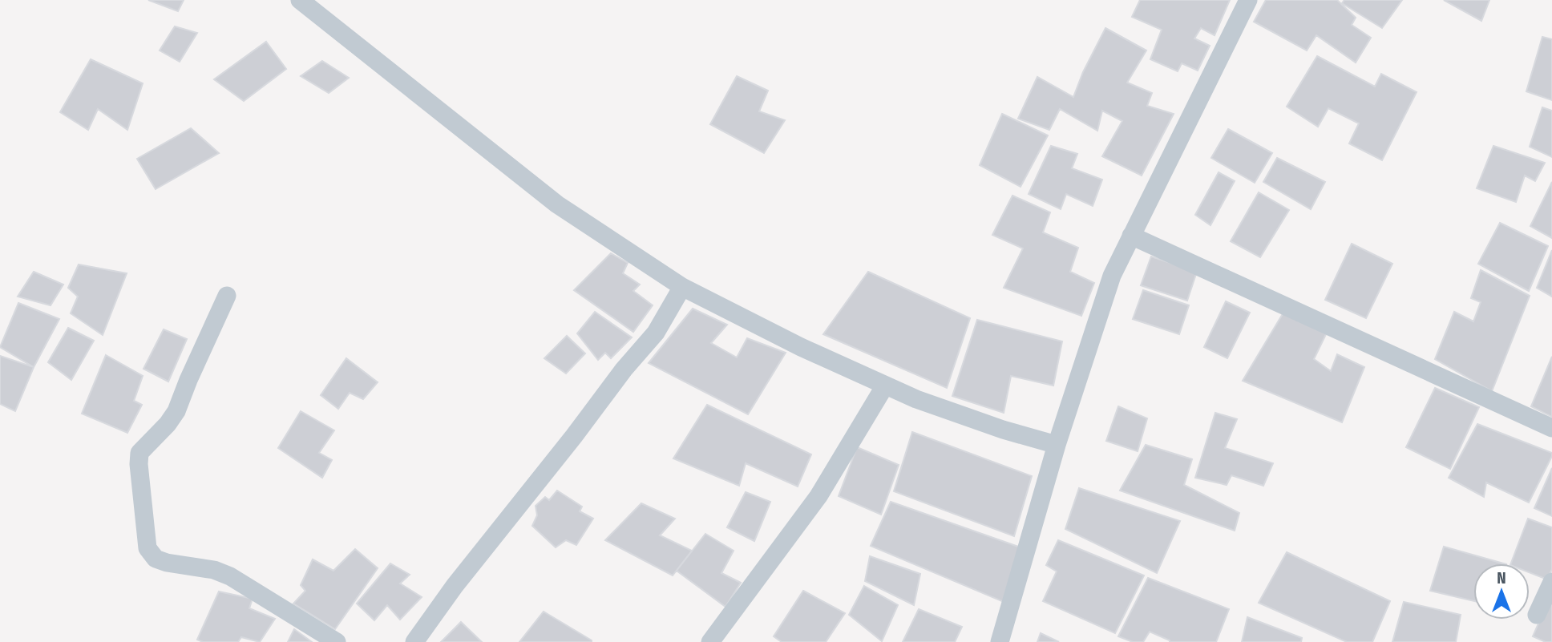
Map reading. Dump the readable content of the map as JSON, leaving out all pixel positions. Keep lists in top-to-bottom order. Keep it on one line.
{"north":"top"}
